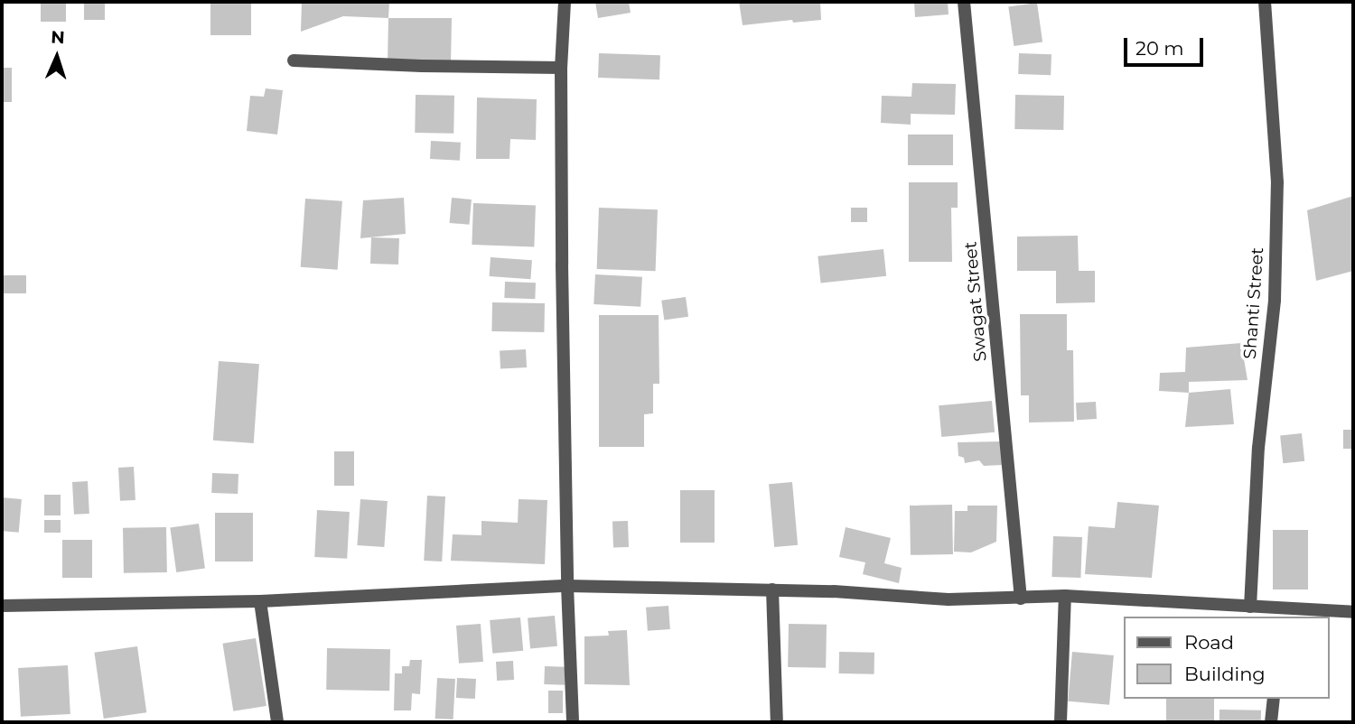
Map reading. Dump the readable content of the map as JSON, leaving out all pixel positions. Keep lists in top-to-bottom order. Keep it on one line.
{"streets":{"street":["Swagat Street","Shanti Street"]},"legend":["Road","Building"],"scale_bar":"20 m","north":"top"}
